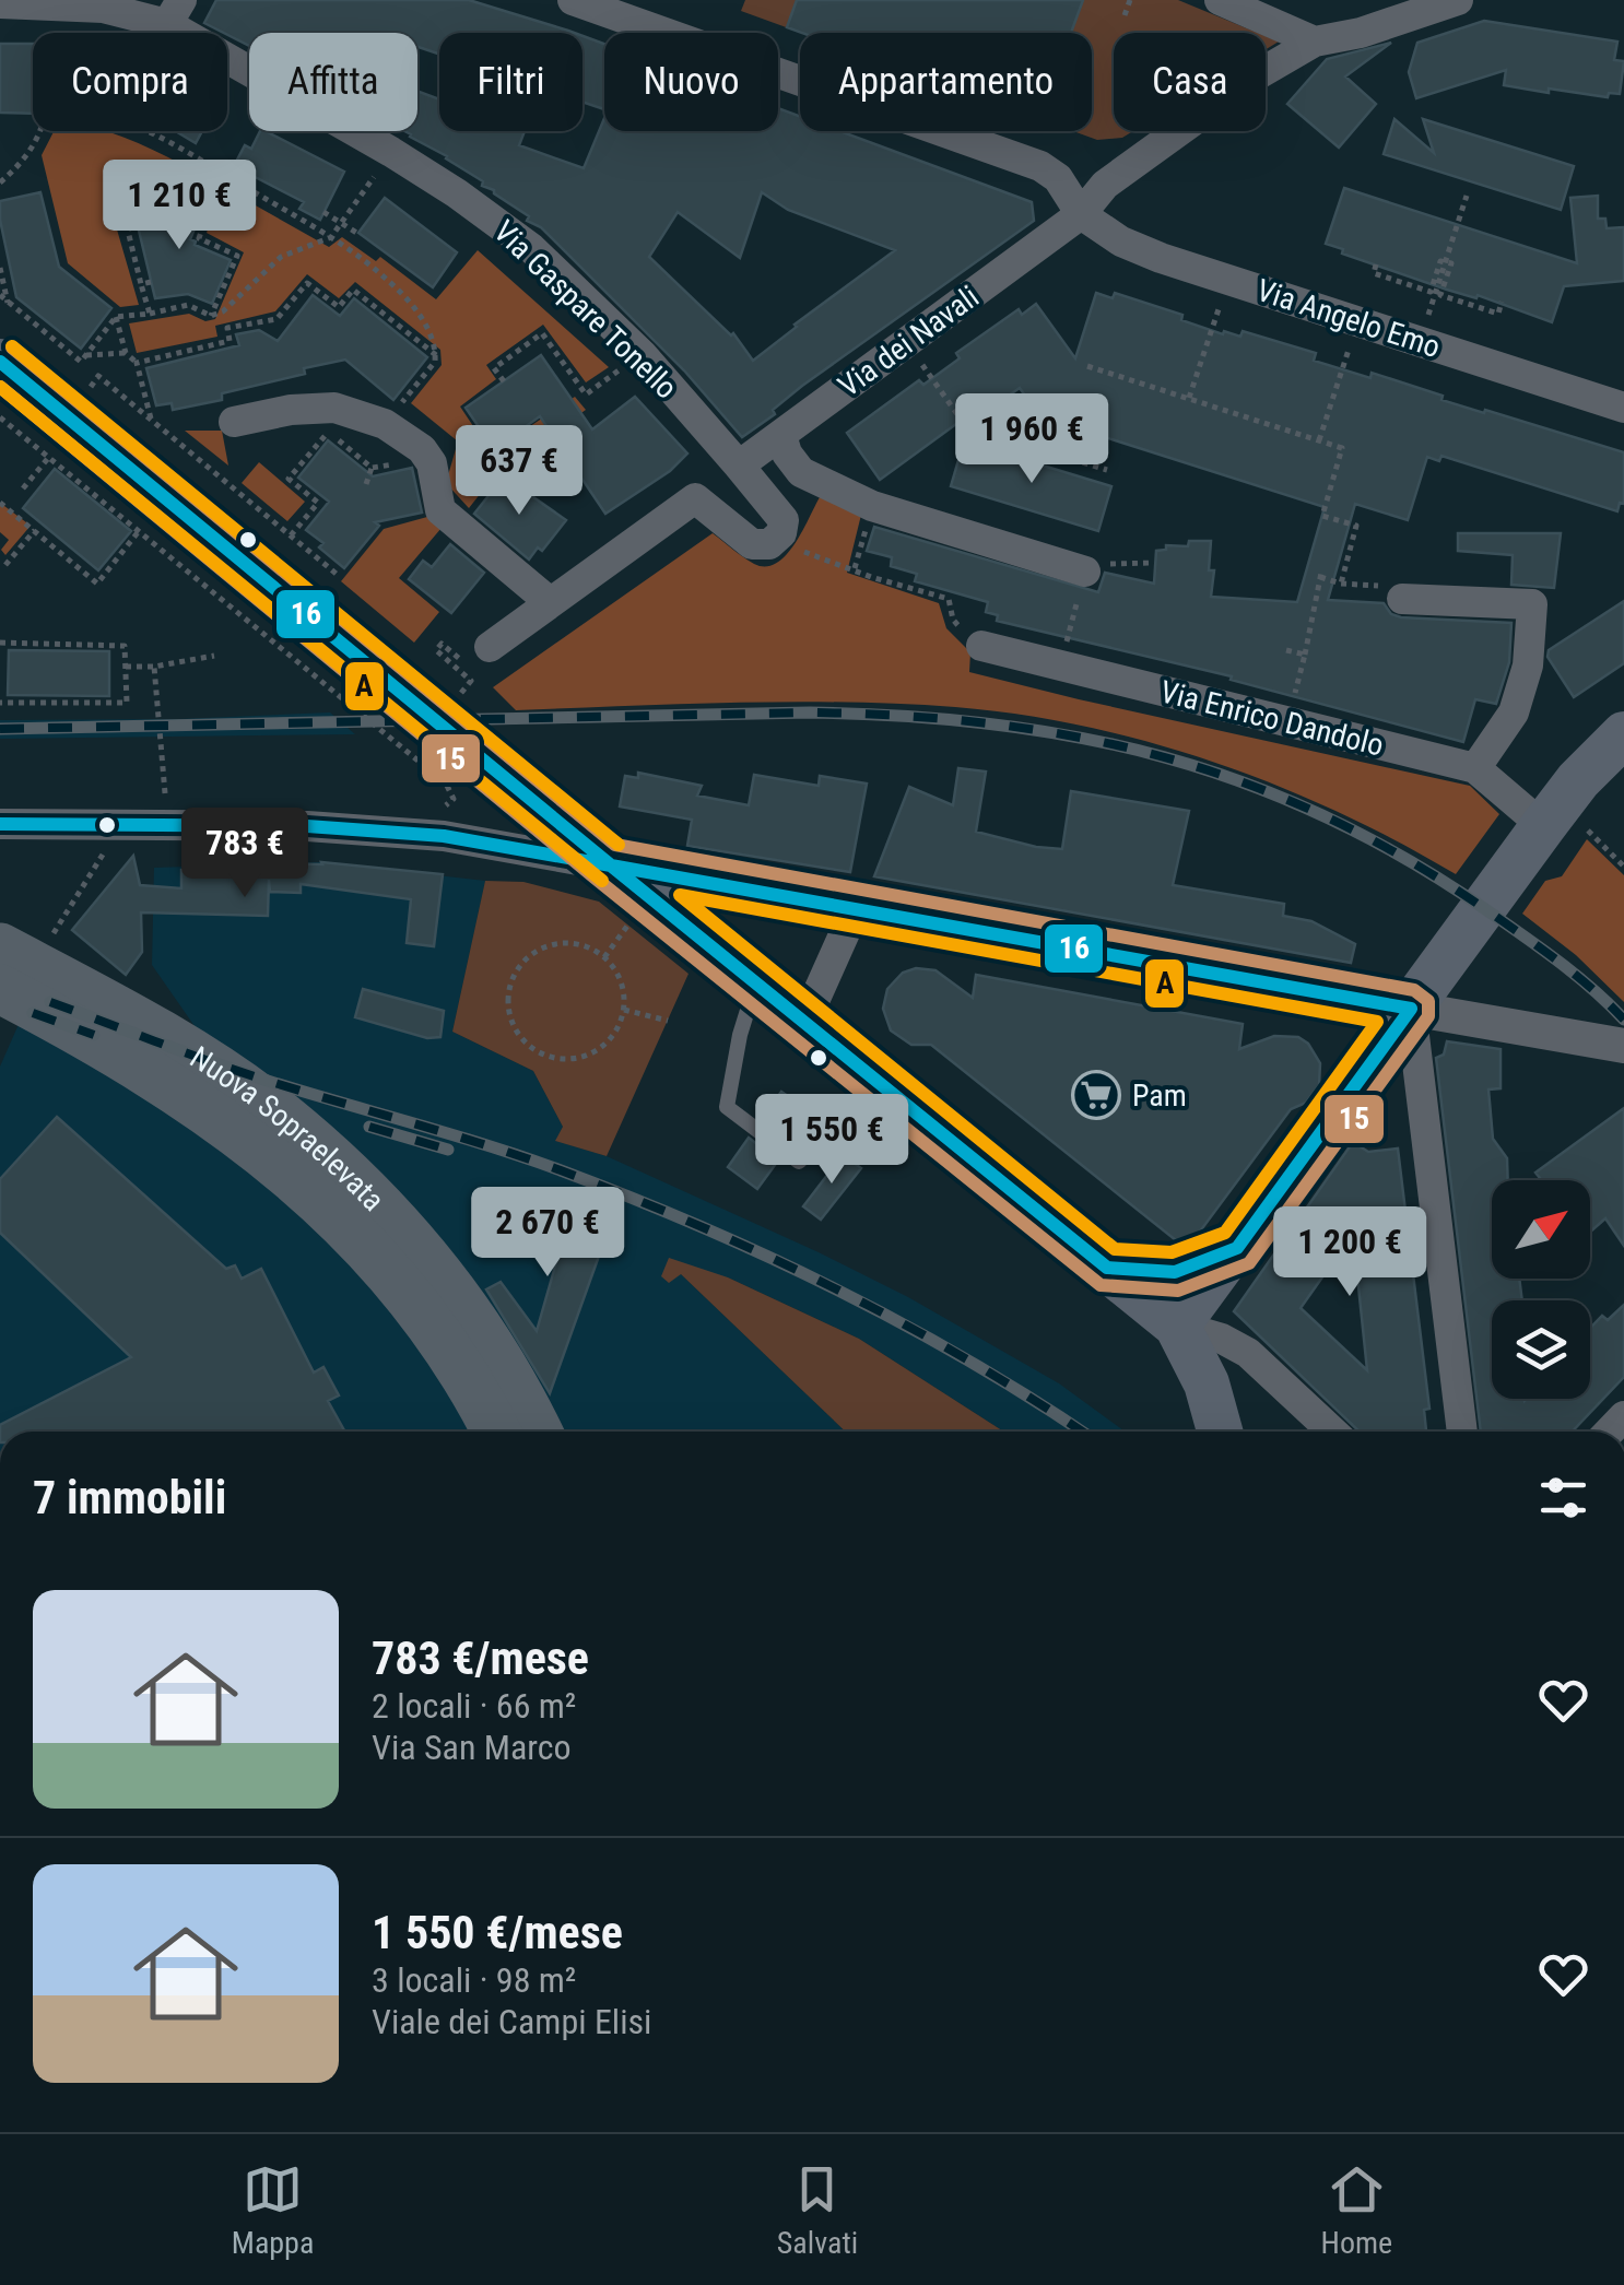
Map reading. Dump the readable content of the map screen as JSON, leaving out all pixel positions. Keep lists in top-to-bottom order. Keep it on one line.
{"streets":{"highway":["Nuova Sopraelevata"],"street":["Via Gaspare Tonello","Via Angelo Emo","Via dei Navali","Via Enrico Dandolo"]},"crossings":[["Via Gaspare Tonello","Via dei Navali"],["Via Angelo Emo","Via dei Navali"]],"places":{"supermarket":["Pam"]},"lines":["transit line A","transit line 15","transit line 16"],"north":"top right","page":{"chip":["Compra","Affitta","Filtri","Nuovo","Appartamento","Casa"],"price":["1 210 €","1 960 €","637 €","783 €","1 550 €","2 670 €","1 200 €"],"heading":"7 immobili","list":[{"name":"783 €/mese","note":"2 locali · 66 m² · Via San Marco"},{"name":"1 550 €/mese","note":"3 locali · 98 m² · Viale dei Campi Elisi"}],"tabs":["Mappa","Salvati","Home"]}}
